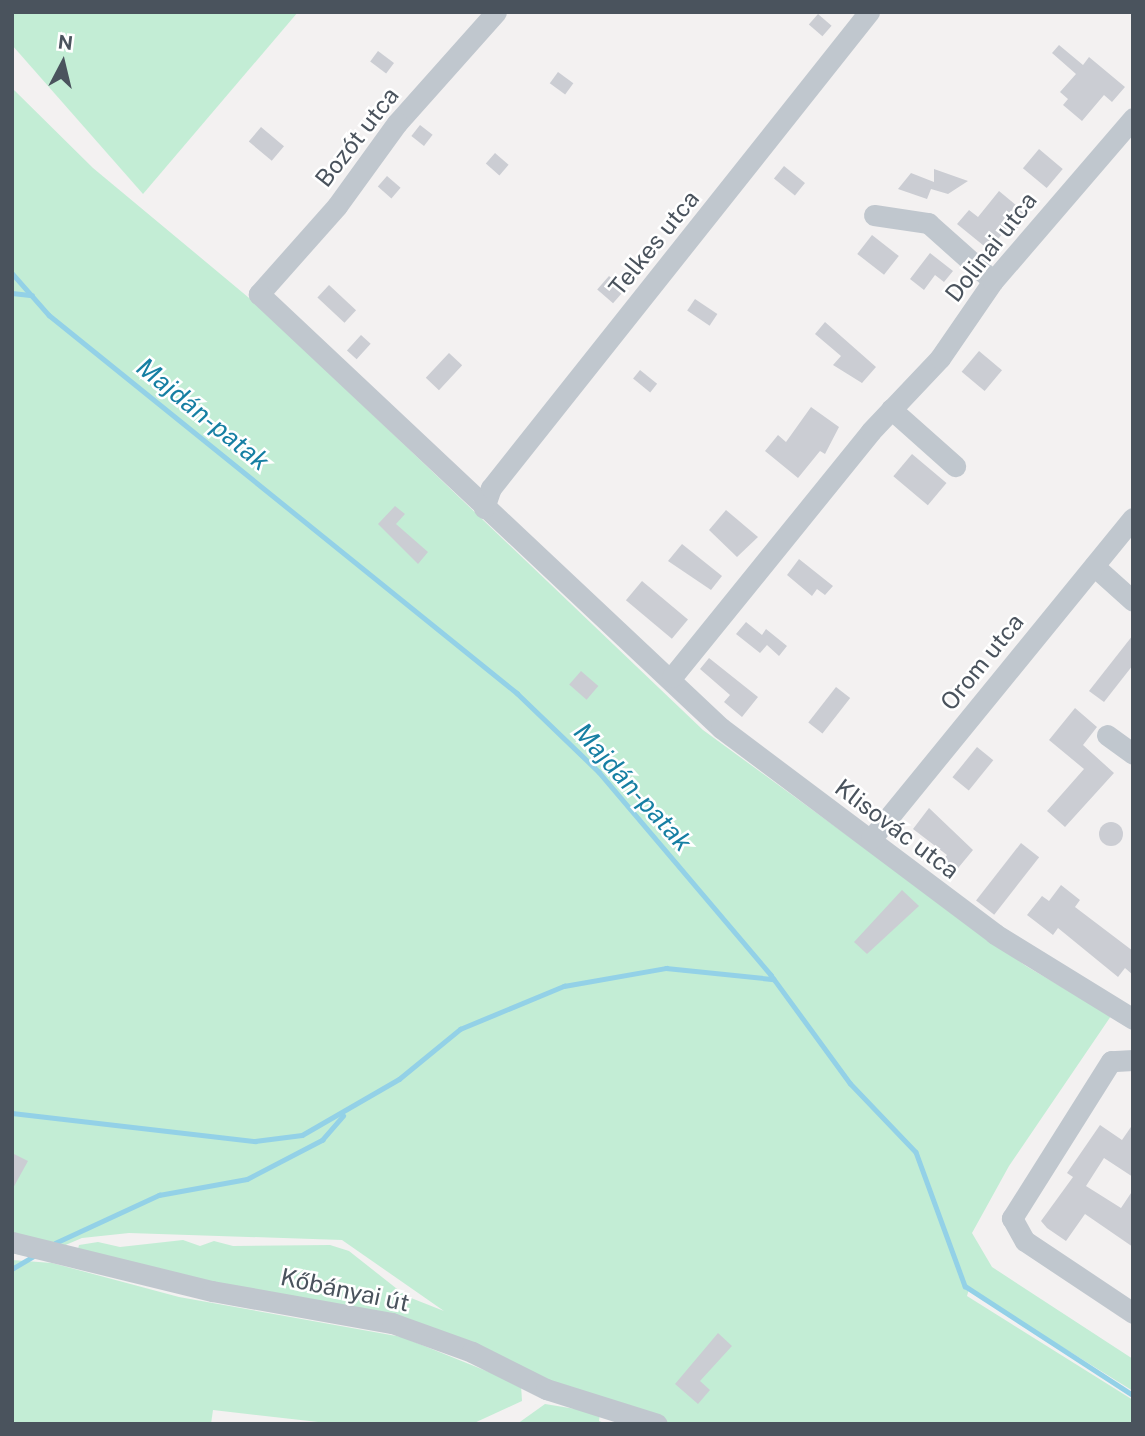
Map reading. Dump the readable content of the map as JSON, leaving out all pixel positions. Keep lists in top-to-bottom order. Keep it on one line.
{"streets":{"street":["Bozót utca","Telkes utca","Dolinai utca","Orom utca","Klisovác utca","Kőbányai út"]},"crossings":[["Bozót utca","Klisovác utca"],["Telkes utca","Klisovác utca"],["Dolinai utca","Klisovác utca"],["Orom utca","Klisovác utca"]],"water":["Majdán-patak"],"north":"top"}
